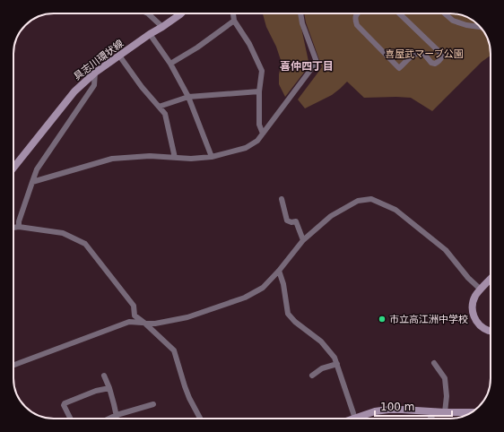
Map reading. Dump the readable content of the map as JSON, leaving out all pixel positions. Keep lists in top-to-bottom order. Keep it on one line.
{"streets":{"main road":["具志川環状線"]},"districts":["喜仲四丁目"],"parks":["喜屋武マーブ公園"],"places":["市立高江洲中学校"],"scale_bar":"100 m"}
